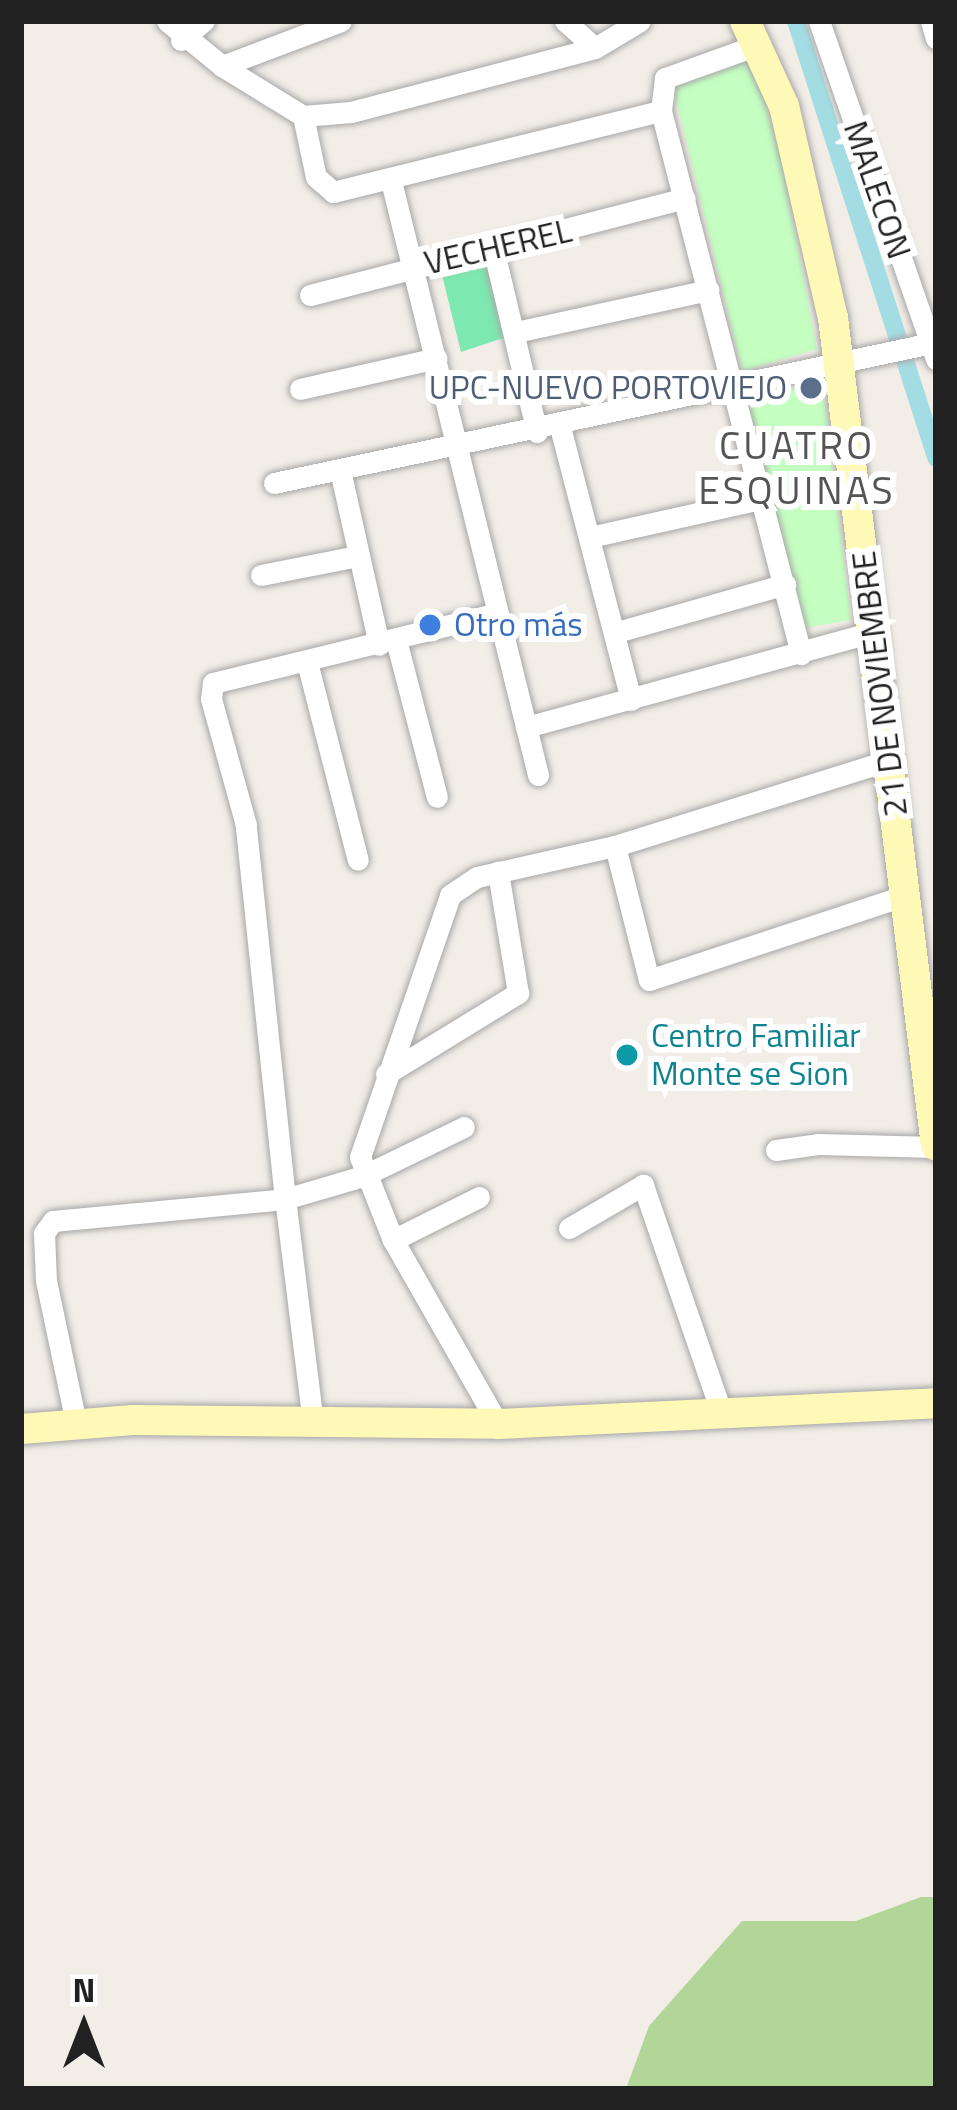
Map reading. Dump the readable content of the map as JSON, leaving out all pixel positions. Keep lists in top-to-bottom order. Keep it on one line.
{"streets":{"street":["MALECON","VECHEREL","21 DE NOVIEMBRE"]},"districts":["CUATRO ESQUINAS"],"places":["UPC-NUEVO PORTOVIEJO","Otro más","Centro Familiar Monte se Sion"],"north":"top"}
